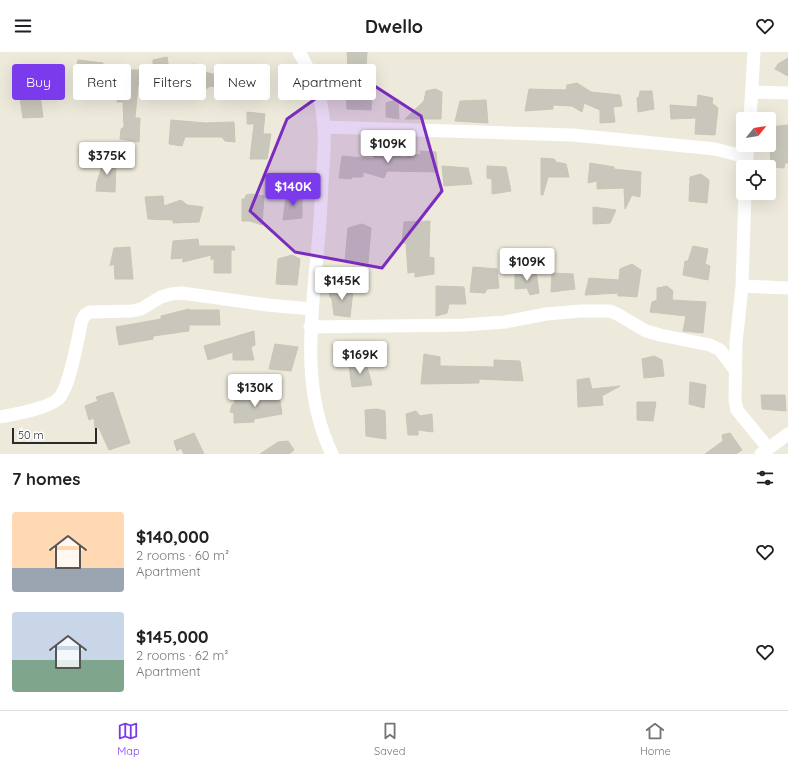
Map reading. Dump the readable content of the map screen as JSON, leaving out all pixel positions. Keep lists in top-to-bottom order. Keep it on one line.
{"scale_bar":"50 m","north":"top right","page":{"header":"Dwello","chip":["Buy","Rent","Filters","New","Apartment"],"price":["$109K","$375K","$140K","$109K","$145K","$169K","$130K"],"scale":"50 m","heading":"7 homes","list":[{"name":"$140,000","note":"2 rooms · 60 m² · Apartment"},{"name":"$145,000","note":"2 rooms · 62 m² · Apartment"}],"tabs":["Map","Saved","Home"]}}
